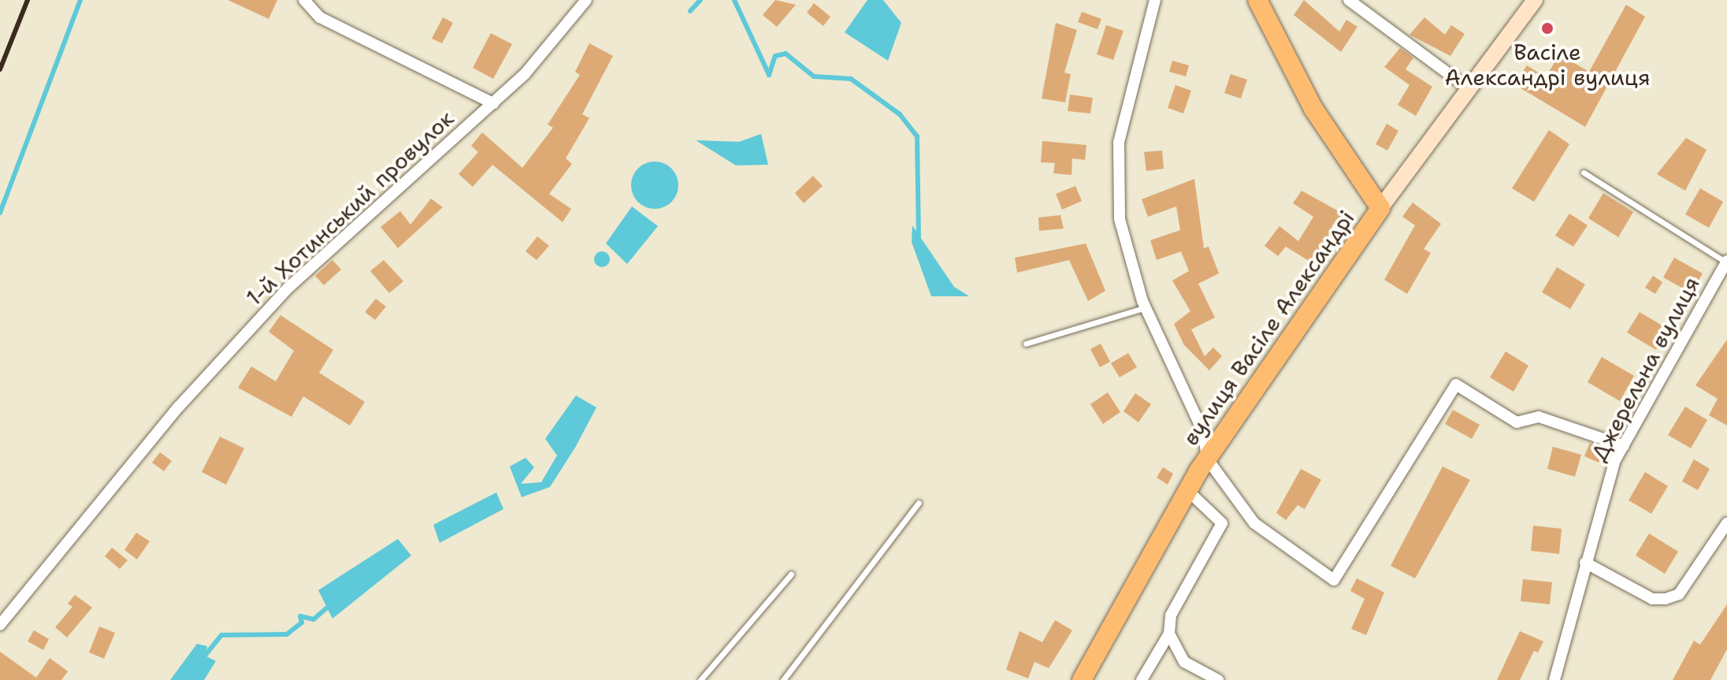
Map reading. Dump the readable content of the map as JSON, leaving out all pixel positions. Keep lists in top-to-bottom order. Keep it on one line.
{"streets":{"highway":["вулиця Васіле Александрі"],"street":["1-й Хотинський провулок","Джерельна вулиця"]},"places":["Васіле Александрі вулиця"]}
